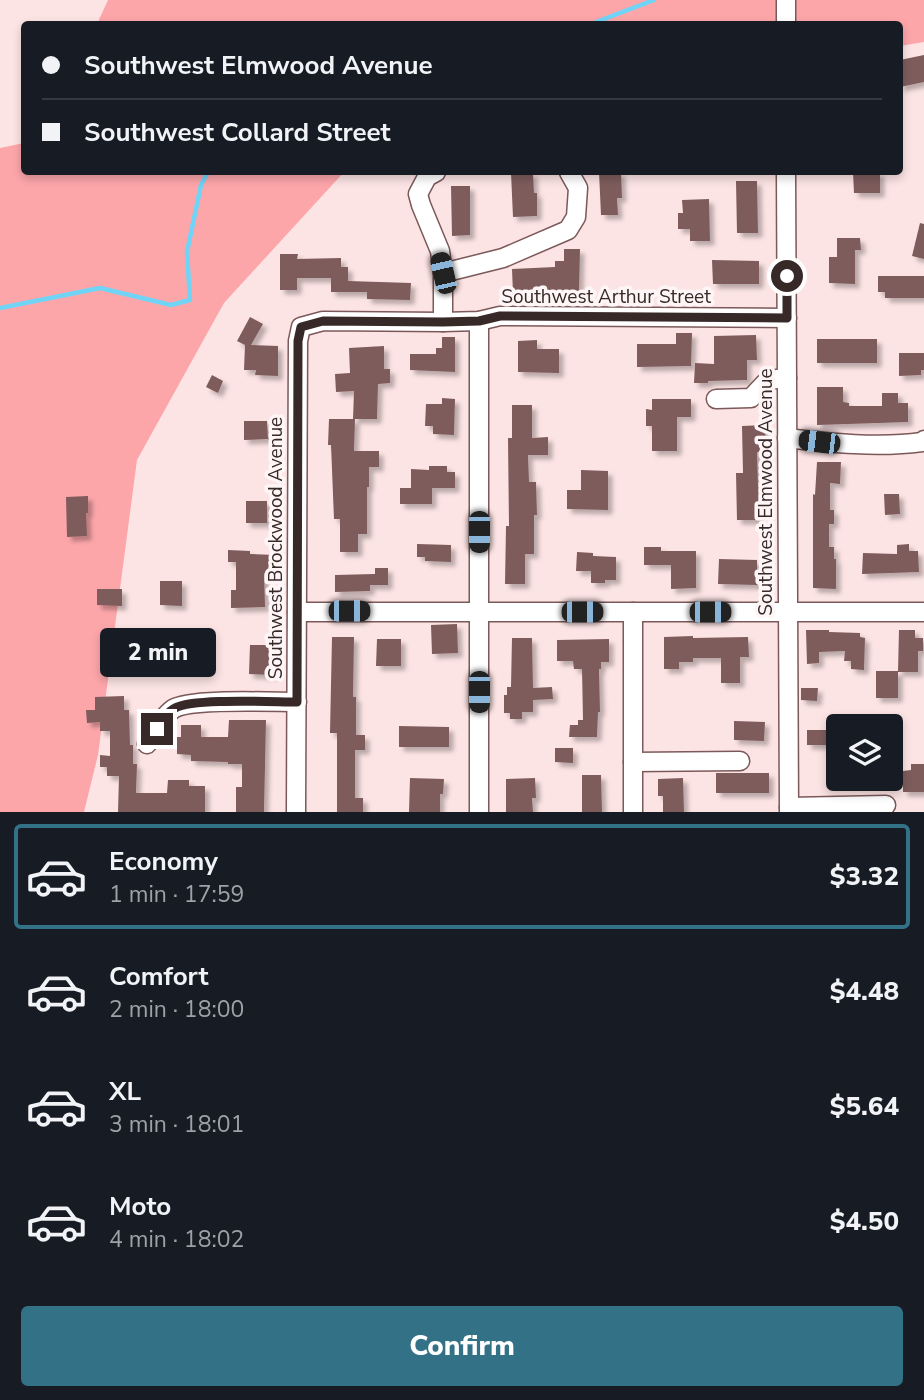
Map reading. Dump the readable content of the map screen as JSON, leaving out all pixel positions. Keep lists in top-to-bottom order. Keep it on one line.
{"streets":{"street":["Southwest Arthur Street","Southwest Elmwood Avenue","Southwest Brockwood Avenue"]},"crossings":[["Southwest Arthur Street","Southwest Elmwood Avenue"],["Southwest Arthur Street","Southwest Brockwood Avenue"]],"page":{"banner":["Southwest Elmwood Avenue","Southwest Collard Street"],"bubble":"2 min","list":[{"name":"Economy","note":"1 min · 17:59","value":"$3.32"},{"name":"Comfort","note":"2 min · 18:00","value":"$4.48"},{"name":"XL","note":"3 min · 18:01","value":"$5.64"},{"name":"Moto","note":"4 min · 18:02","value":"$4.50"}],"buttons":"Confirm"}}
